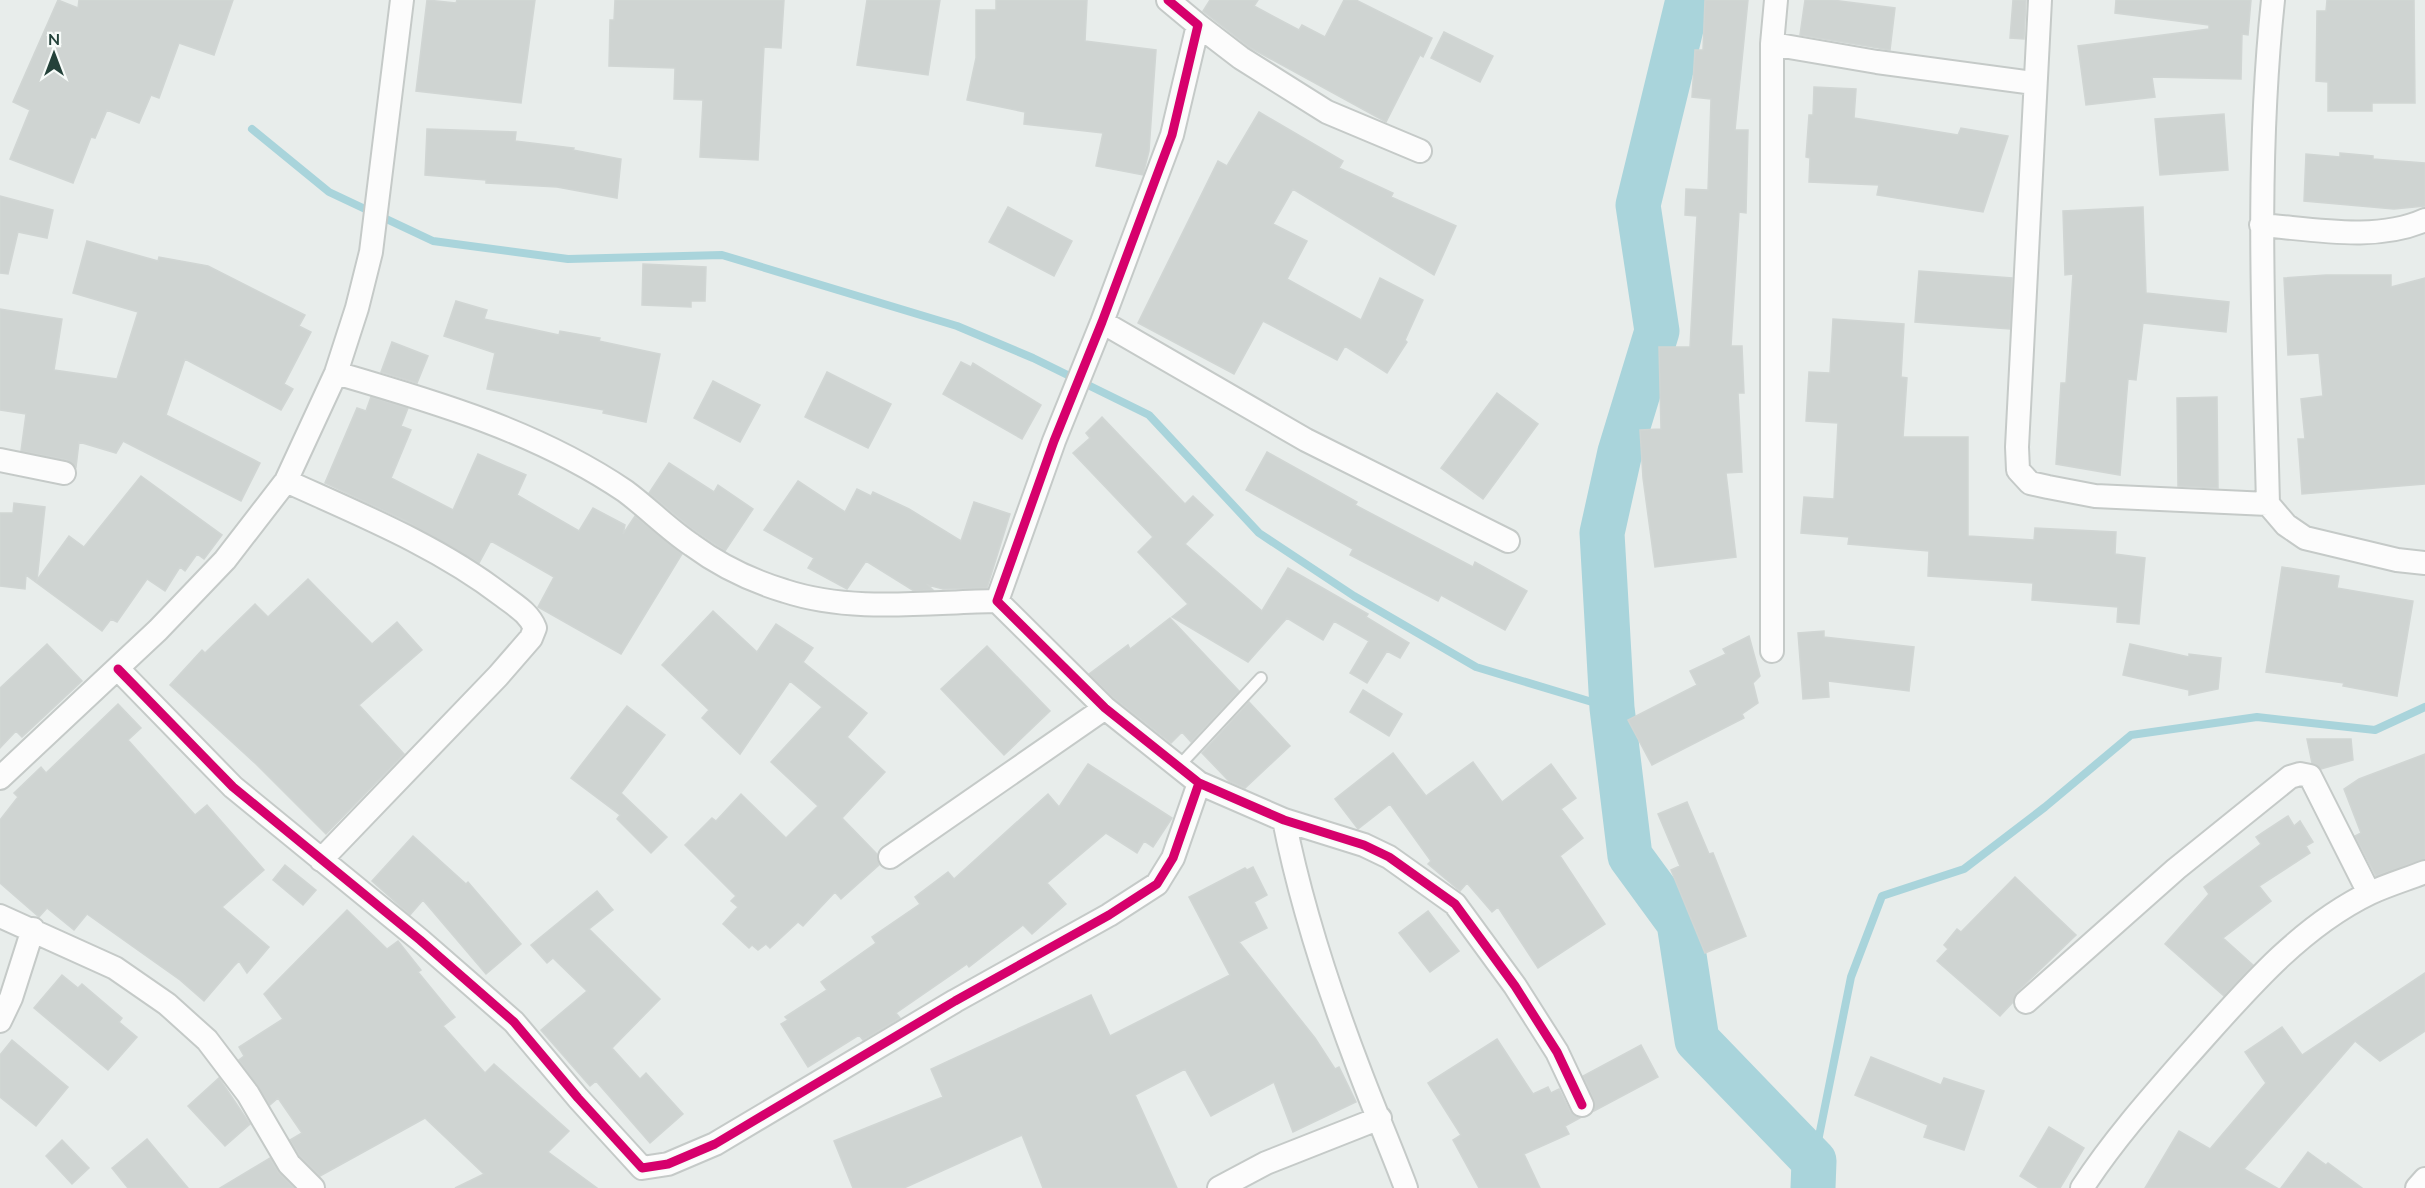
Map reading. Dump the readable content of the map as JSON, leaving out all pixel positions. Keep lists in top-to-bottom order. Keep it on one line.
{"north":"top"}
